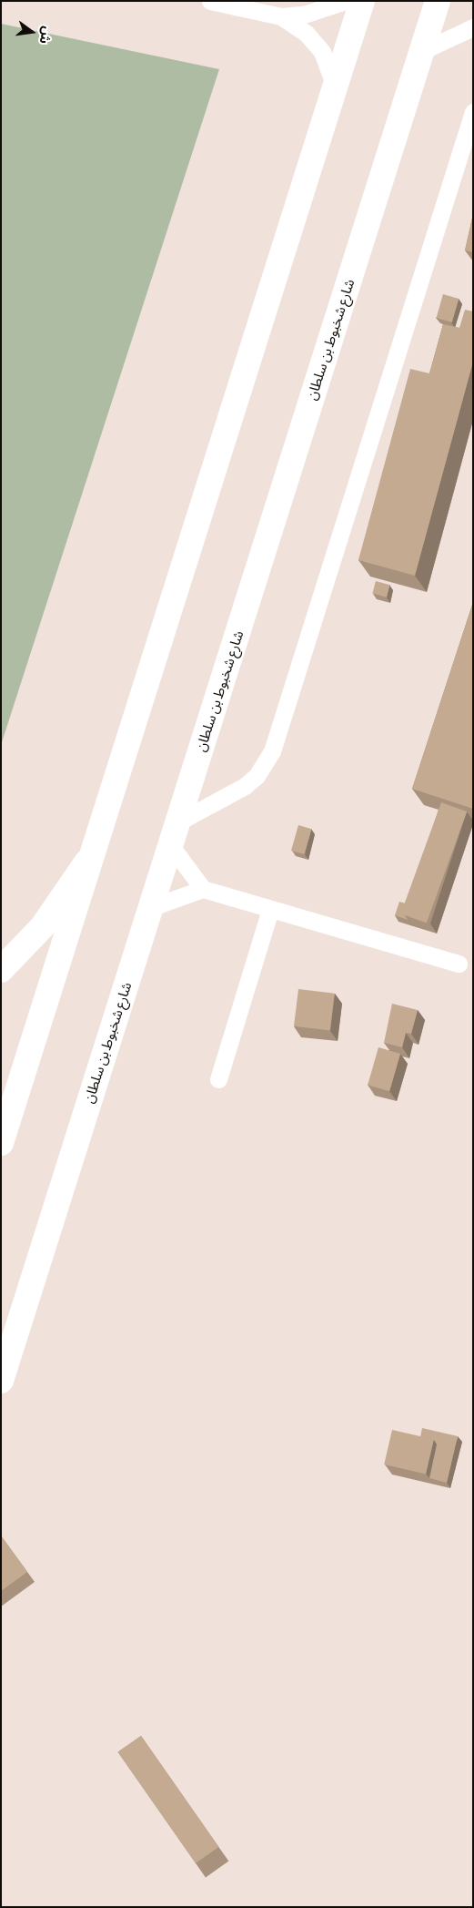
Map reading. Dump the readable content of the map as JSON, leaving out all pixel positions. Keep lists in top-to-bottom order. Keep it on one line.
{"streets":{"main road":["شارع شخبوط بن سلطان"]},"north":"right"}
